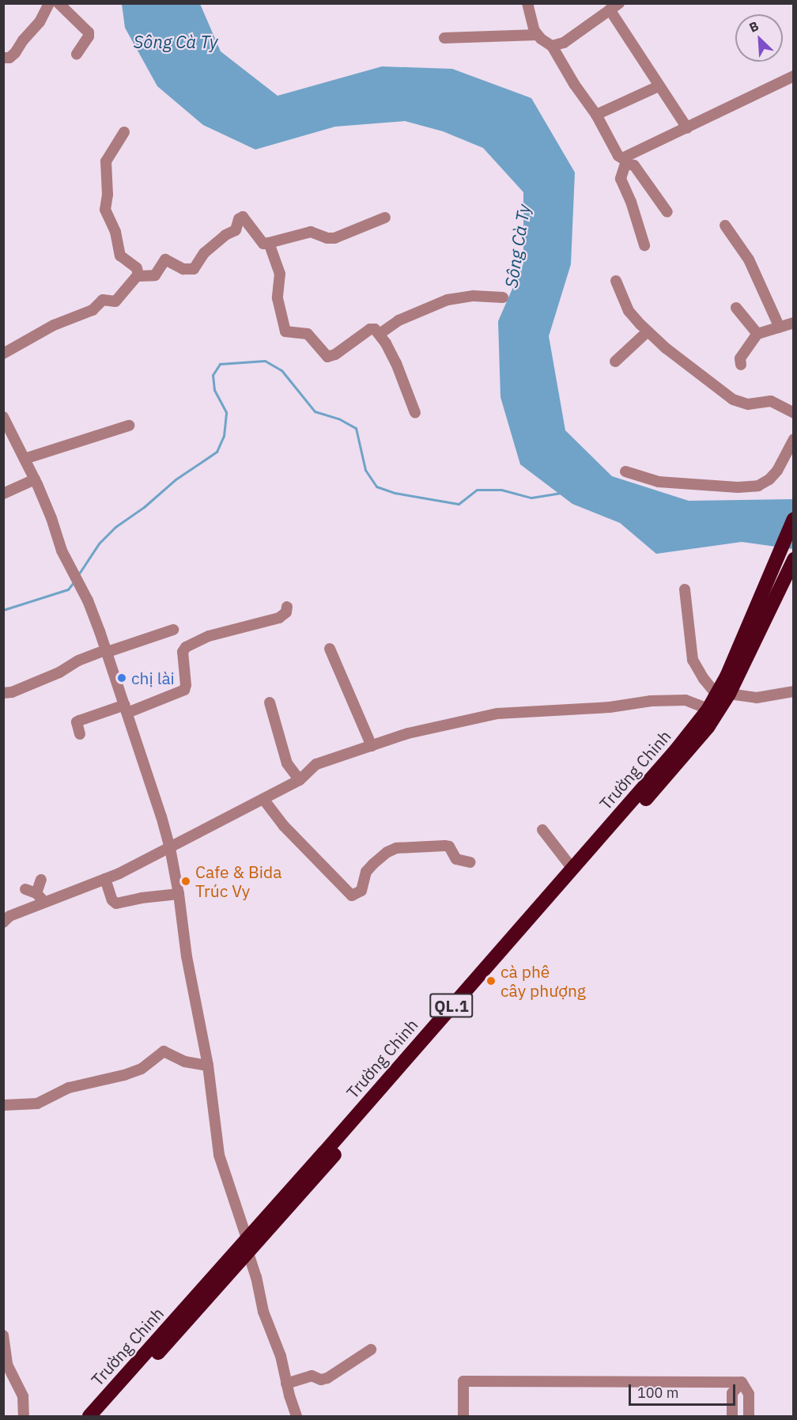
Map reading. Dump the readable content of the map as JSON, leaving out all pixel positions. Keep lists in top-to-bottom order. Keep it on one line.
{"streets":{"highway":["Trường Chinh","QL.1"]},"water":["Sông Cà Ty"],"places":["chị lài","Cafe & Bida Trúc Vy","cà phê cây phượng"],"scale_bar":"100 m","north":"top left"}
